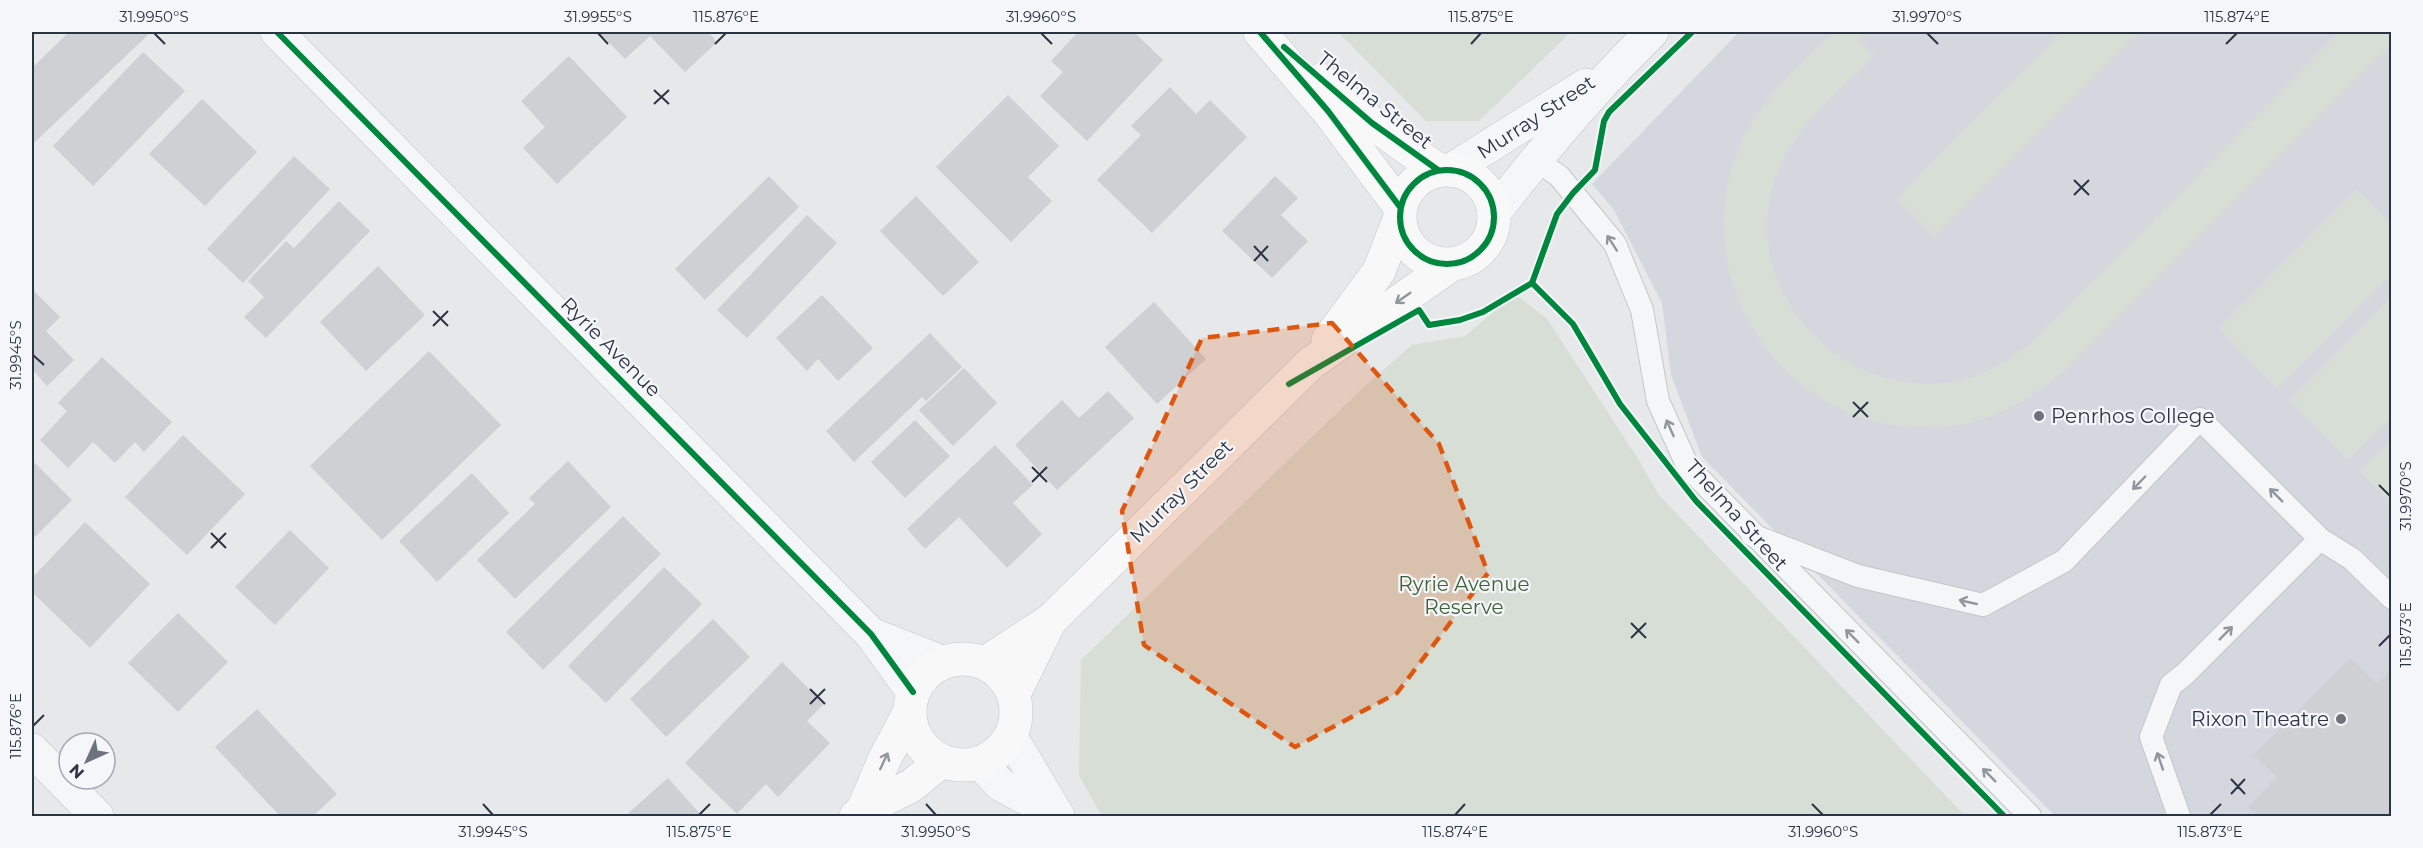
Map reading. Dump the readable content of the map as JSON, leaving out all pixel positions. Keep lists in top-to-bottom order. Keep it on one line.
{"streets":{"main road":["Thelma Street","Murray Street"],"street":["Ryrie Avenue"]},"crossings":[["Thelma Street","Murray Street"],["Murray Street","Ryrie Avenue"]],"one_way":["Thelma Street"],"parks":["Ryrie Avenue Reserve"],"places":["Penrhos College","Rixon Theatre"],"north":"bottom left","coordinates":["31.9950°S","31.9955°S","115.876°E","31.9960°S","115.875°E","31.9970°S","115.874°E","31.9945°S","115.873°E"]}
